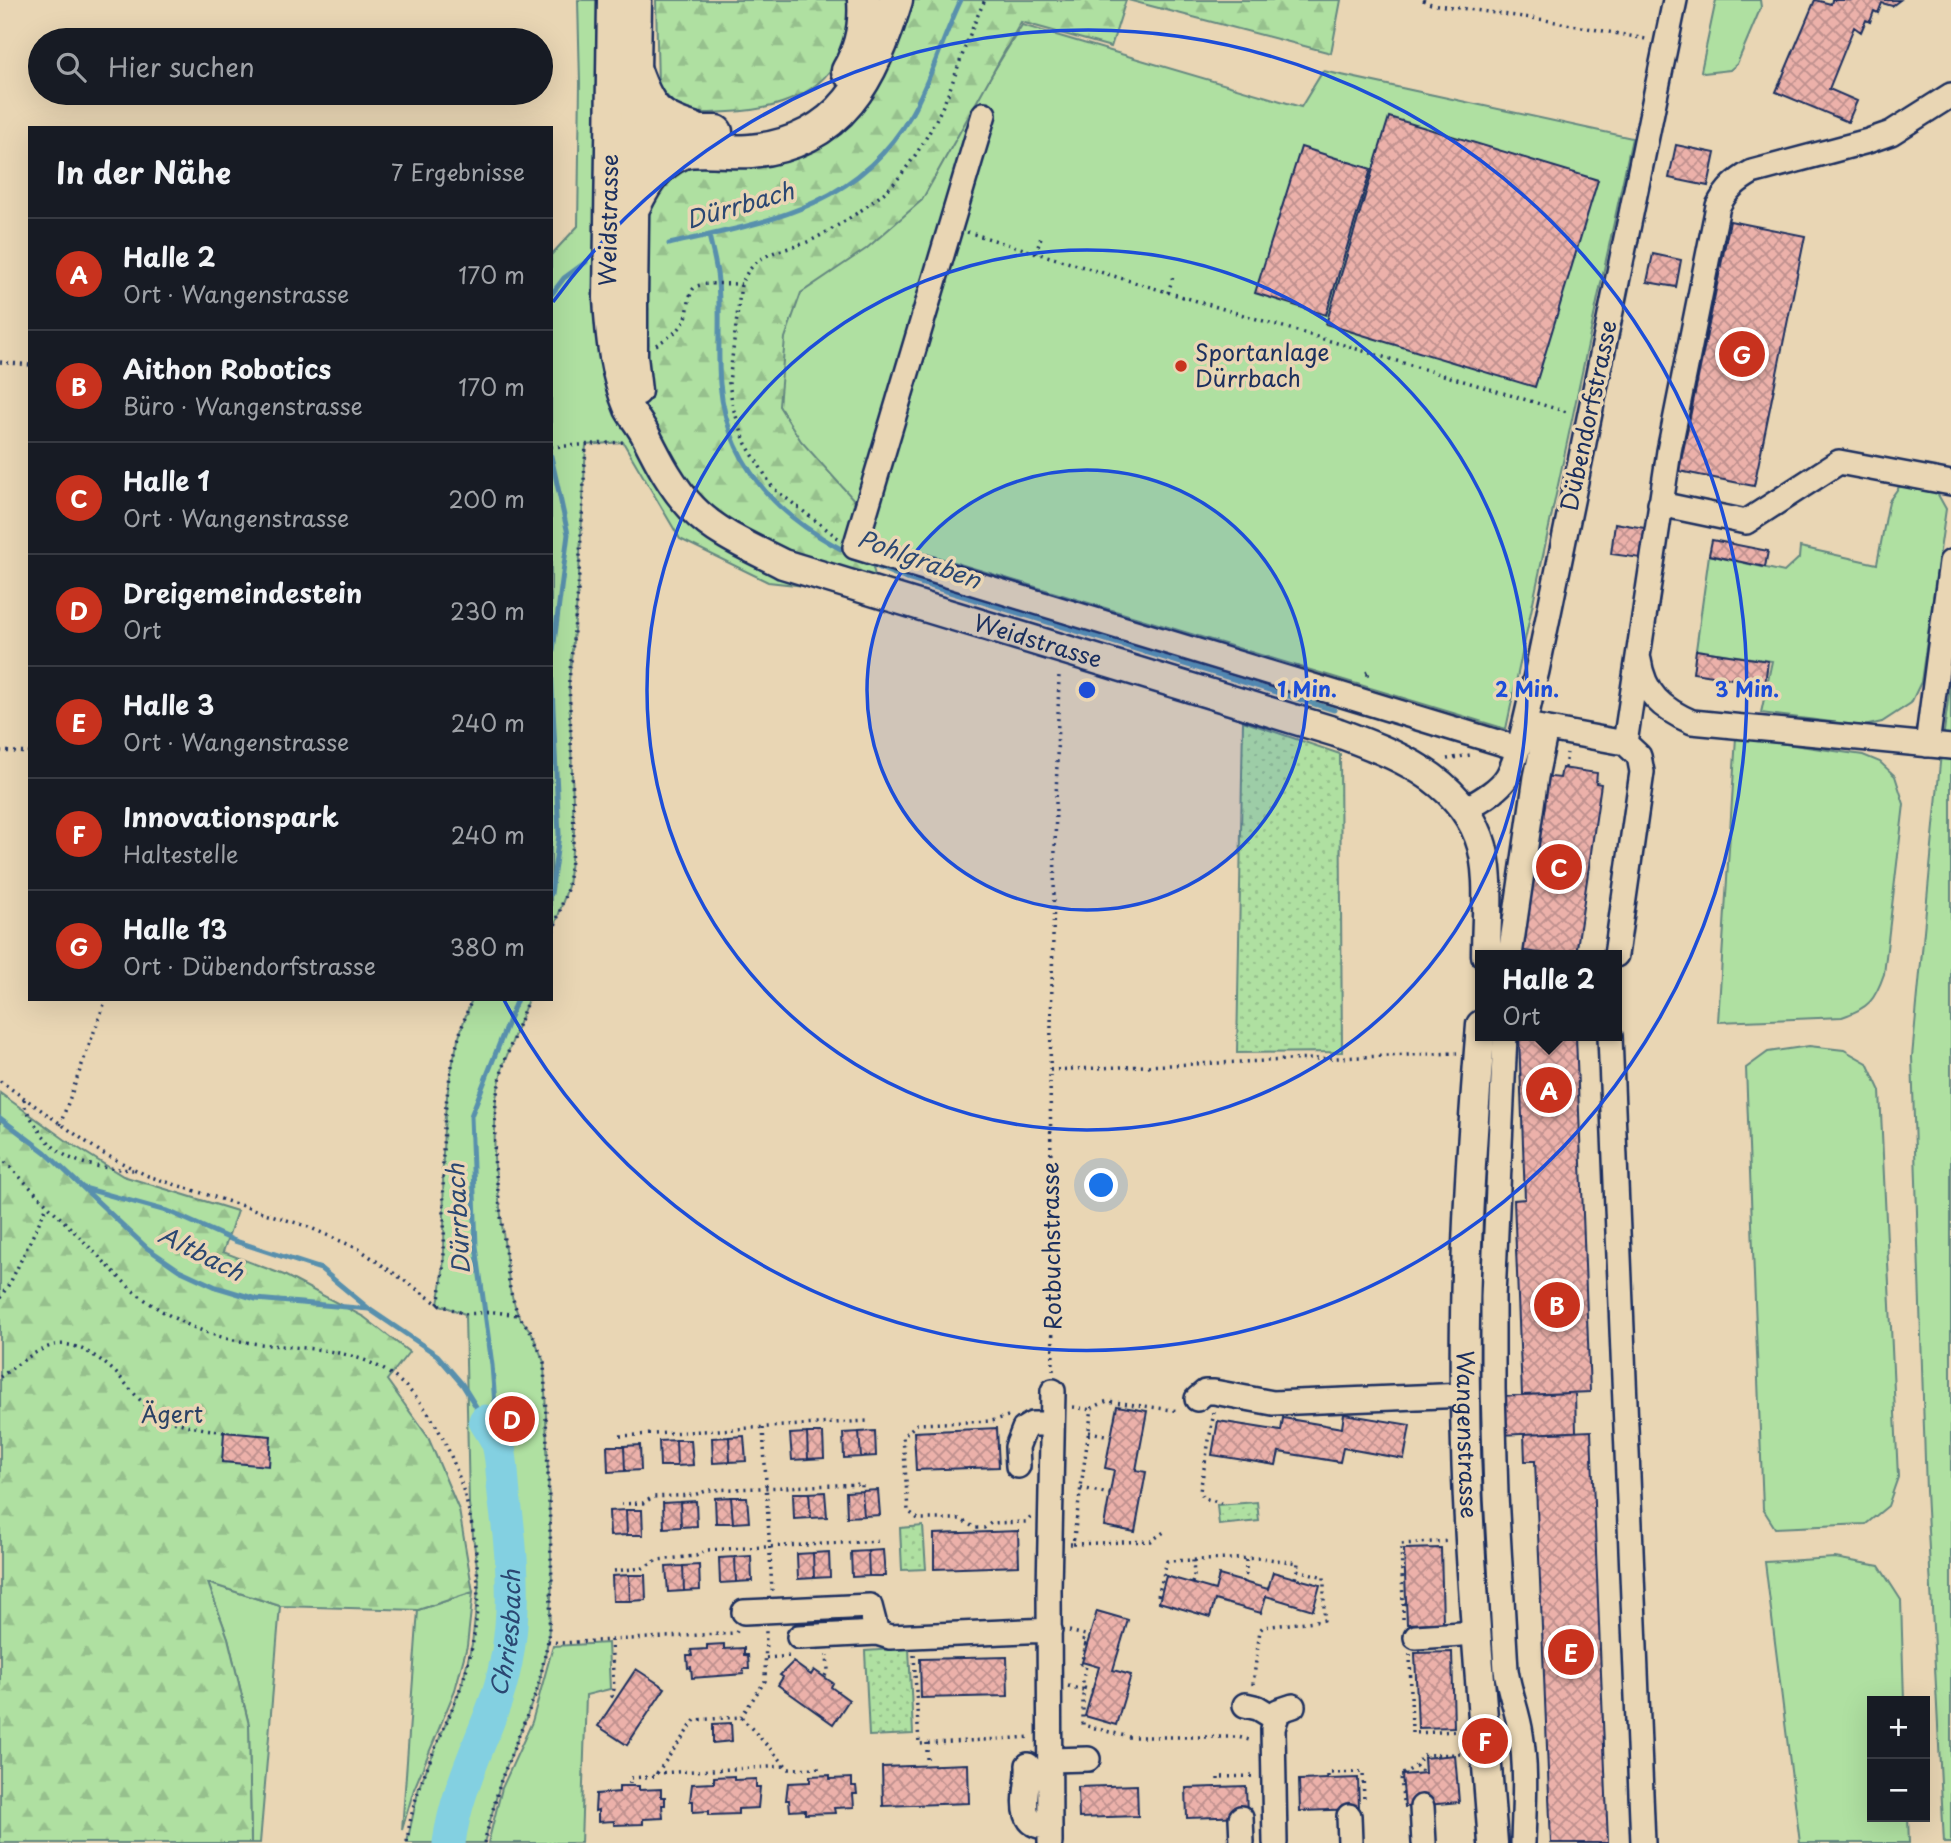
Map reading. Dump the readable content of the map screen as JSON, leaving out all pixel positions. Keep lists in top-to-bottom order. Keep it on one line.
{"streets":{"main road":["Weidstrasse","Wangenstrasse"],"street":["Dübendorfstrasse"],"path":["Rotbuchstrasse"]},"crossings":[["Weidstrasse","Dübendorfstrasse"],["Weidstrasse","Rotbuchstrasse"]],"water":["Dürrbach","Pohlgraben","Altbach","Chriesbach"],"parks":["Ägert"],"places":["Sportanlage Dürrbach"],"page":{"search":"Hier suchen","heading":["In der Nähe","7 Ergebnisse"],"list":[{"mark":"A","name":"Halle 2","note":"Ort · Wangenstrasse","value":"170 m"},{"mark":"B","name":"Aithon Robotics","note":"Büro · Wangenstrasse","value":"170 m"},{"mark":"C","name":"Halle 1","note":"Ort · Wangenstrasse","value":"200 m"},{"mark":"D","name":"Dreigemeindestein","note":"Ort","value":"230 m"},{"mark":"E","name":"Halle 3","note":"Ort · Wangenstrasse","value":"240 m"},{"mark":"F","name":"Innovationspark","note":"Haltestelle","value":"240 m"},{"mark":"G","name":"Halle 13","note":"Ort · Dübendorfstrasse","value":"380 m"}],"pins":["G","C","A","B","D","E","F"],"popup":["Halle 2","Ort"],"map_buttons":["+","−"]},"rings":["1 Min.","2 Min.","3 Min."]}
